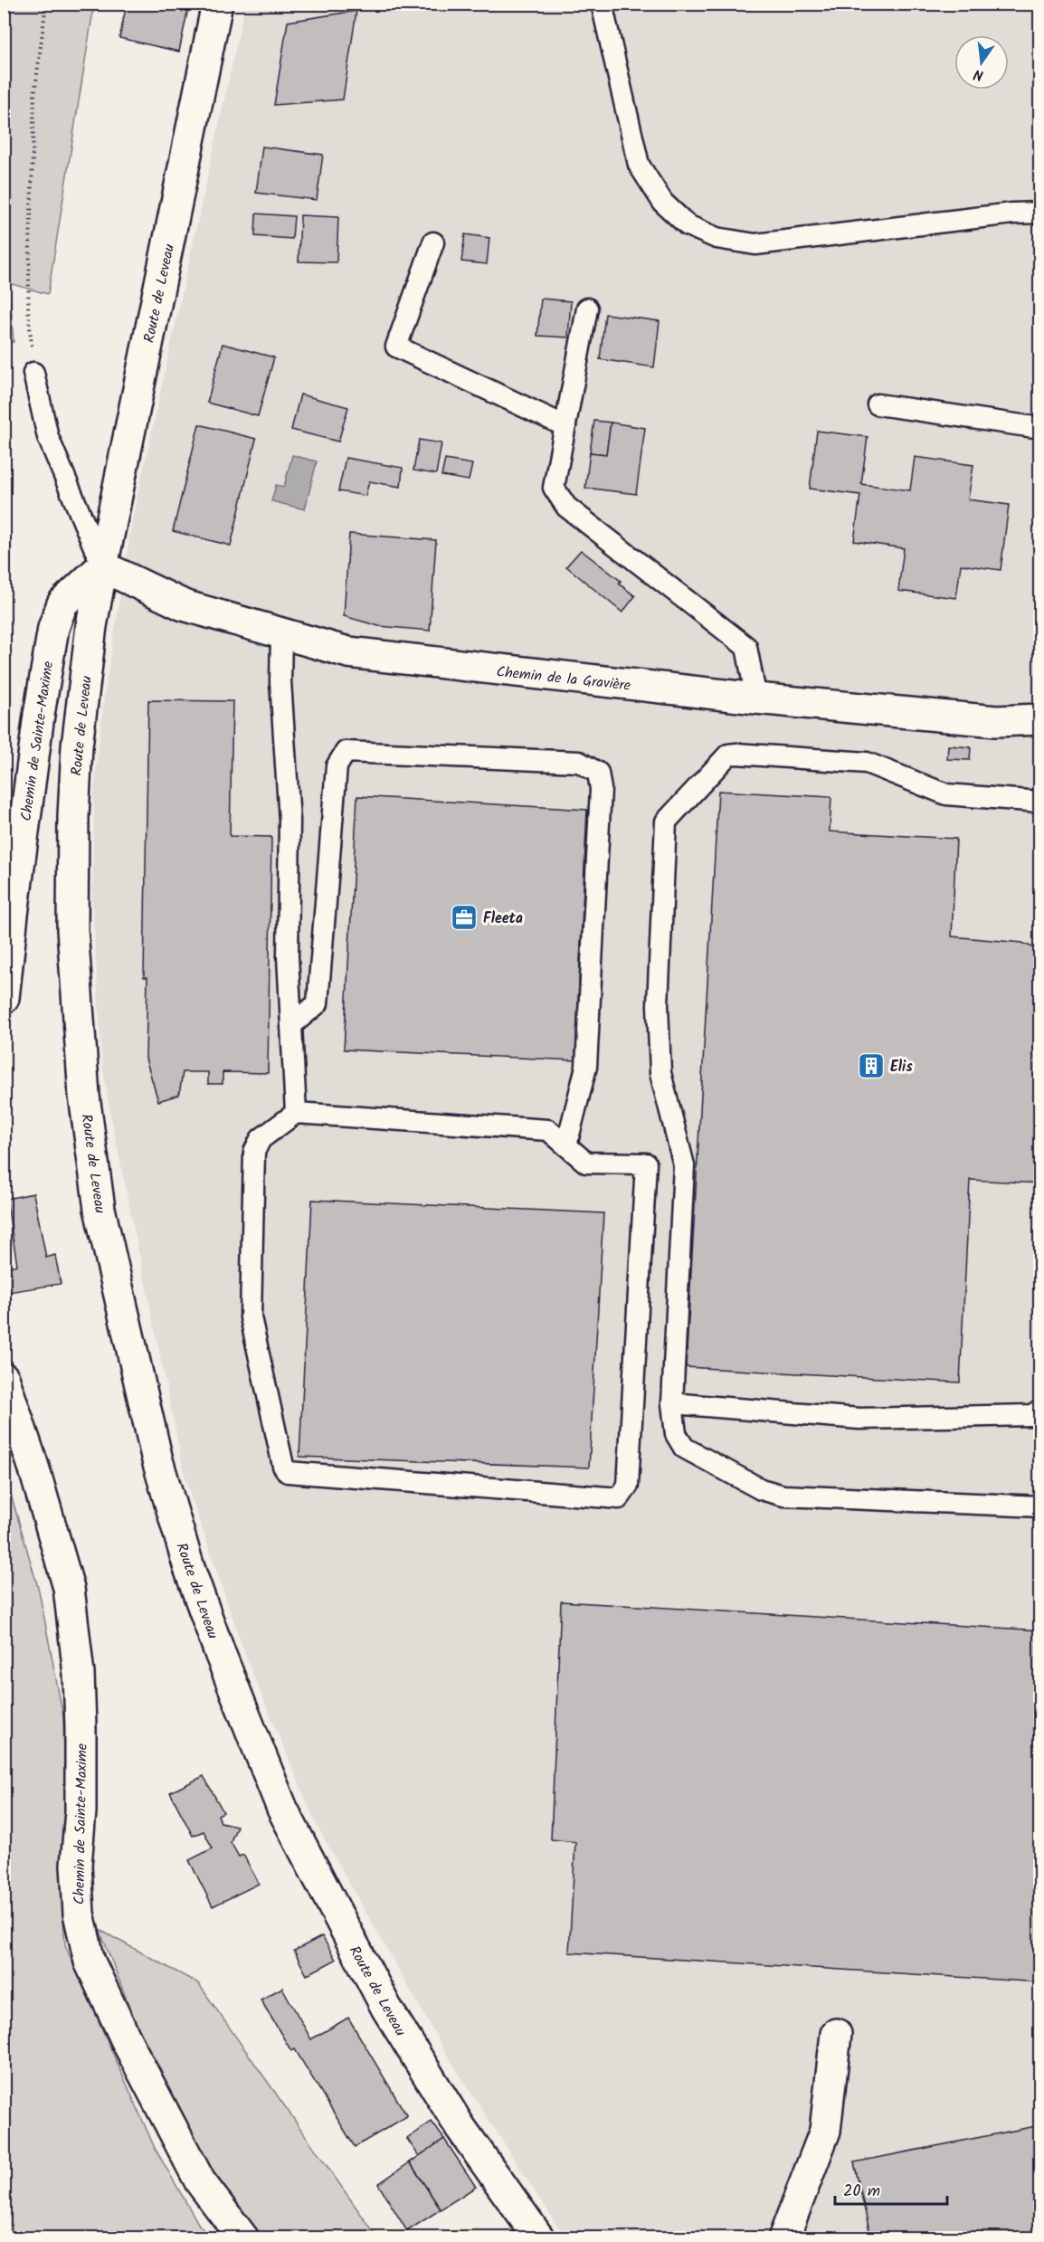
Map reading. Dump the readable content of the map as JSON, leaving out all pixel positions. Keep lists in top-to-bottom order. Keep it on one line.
{"streets":{"street":["Route de Leveau","Chemin de la Gravière","Chemin de Sainte-Maxime"]},"crossings":[["Route de Leveau","Chemin de la Gravière"],["Route de Leveau","Chemin de Sainte-Maxime"],["Chemin de la Gravière","Chemin de Sainte-Maxime"]],"places":{"office":["Fleeta"],"building":["Elis"]},"scale_bar":"20 m","north":"bottom"}
